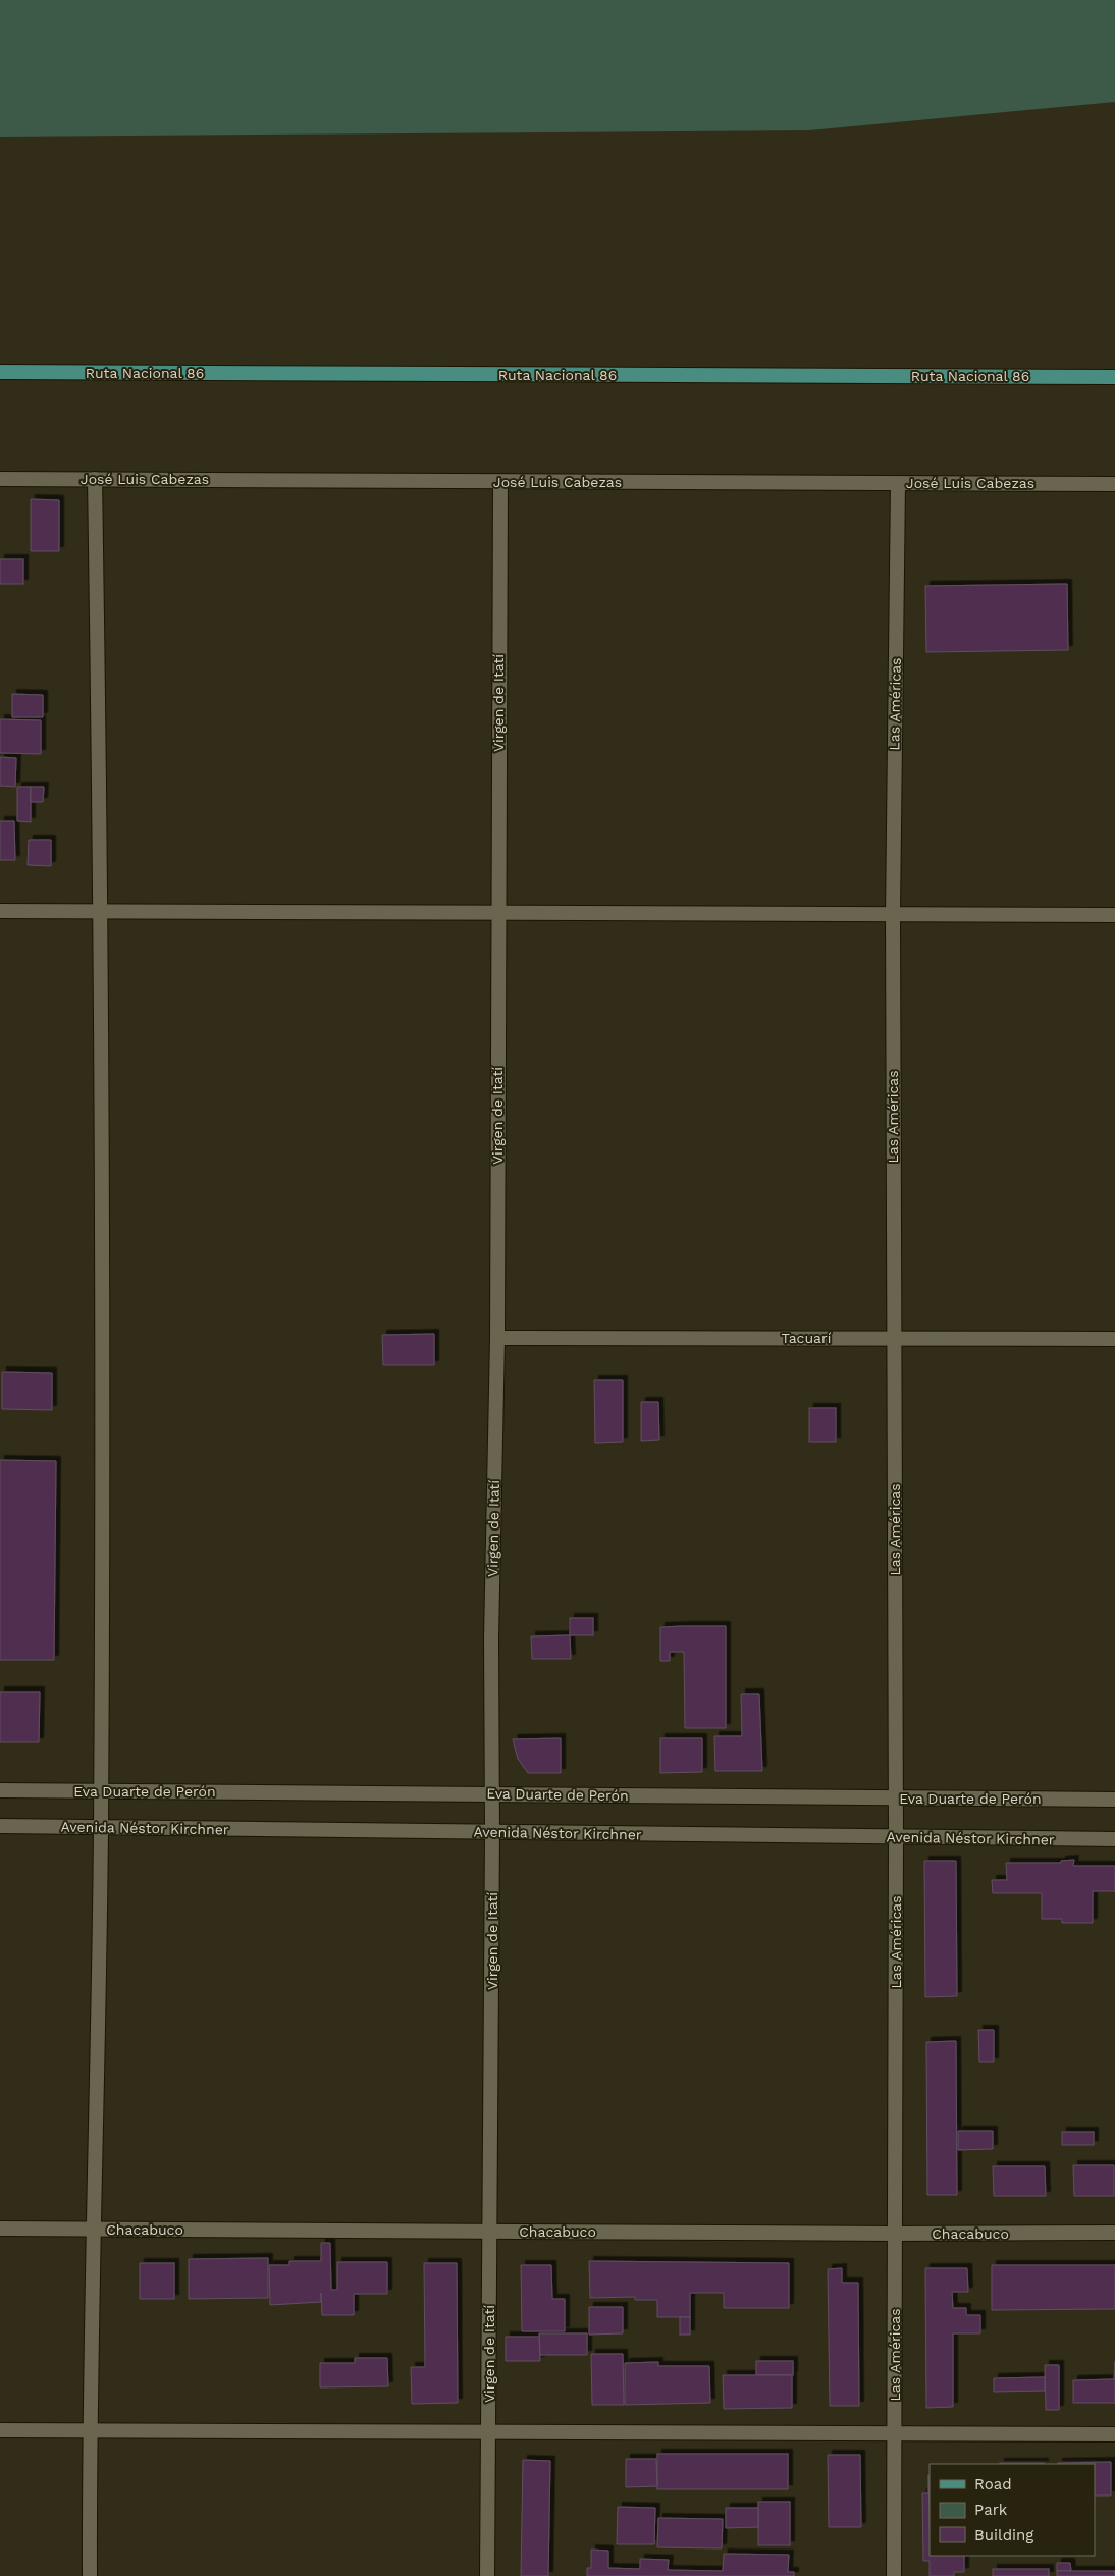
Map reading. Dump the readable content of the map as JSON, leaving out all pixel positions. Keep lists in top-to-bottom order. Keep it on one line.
{"streets":{"main road":["Ruta Nacional 86"],"street":["José Luis Cabezas","Virgen de Itatí","Las Américas","Tacuarí","Eva Duarte de Perón","Avenida Néstor Kirchner","Chacabuco"]},"crossings":[["José Luis Cabezas","Virgen de Itatí"],["José Luis Cabezas","Las Américas"],["Virgen de Itatí","Tacuarí"],["Virgen de Itatí","Eva Duarte de Perón"],["Virgen de Itatí","Avenida Néstor Kirchner"],["Virgen de Itatí","Chacabuco"],["Las Américas","Tacuarí"],["Las Américas","Eva Duarte de Perón"],["Las Américas","Avenida Néstor Kirchner"],["Las Américas","Chacabuco"]],"legend":["Road","Park","Building"]}
